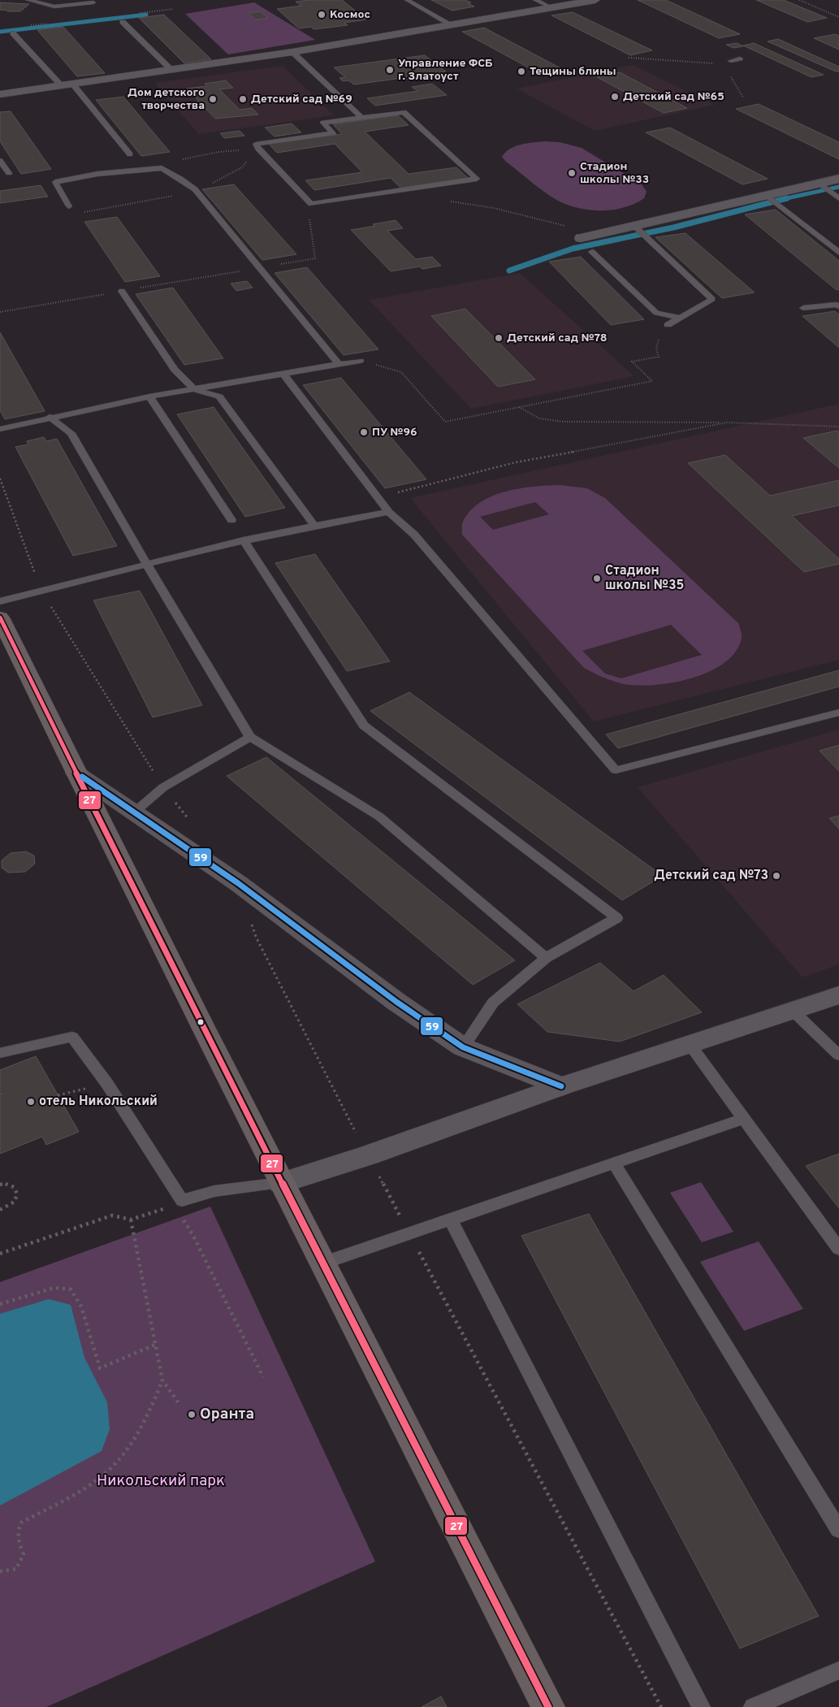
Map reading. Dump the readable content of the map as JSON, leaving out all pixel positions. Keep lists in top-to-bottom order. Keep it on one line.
{"parks":["Никольский парк"],"places":["Космос","Управление ФСБ г. Златоуст","Тещины блины","Детский сад №65","Дом детского творчества","Детский сад №69","Стадион школы №33","Детский сад №78","ПУ №96","Стадион школы №35","Детский сад №73","отель Никольский","Оранта"],"lines":["transit line 27","transit line 59"]}
